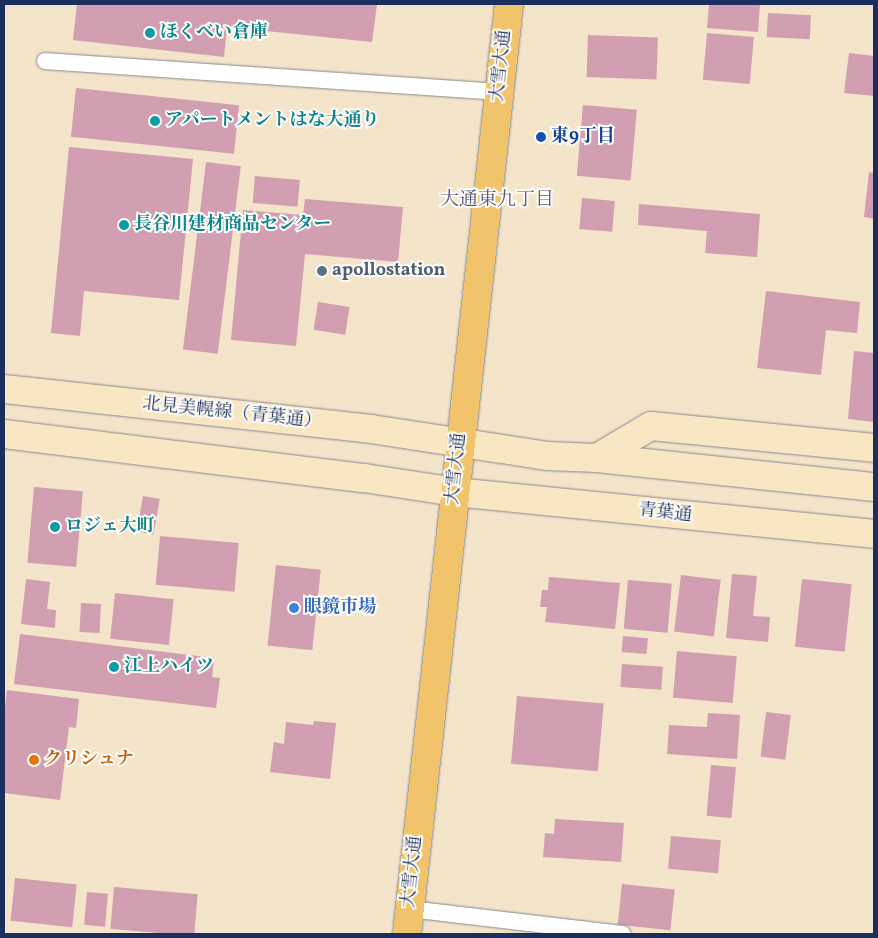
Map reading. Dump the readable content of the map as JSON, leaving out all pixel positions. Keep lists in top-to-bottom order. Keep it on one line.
{"streets":{"highway":["大雪大通"],"street":["北見美幌線（青葉通）","青葉通"]},"crossings":[["大雪大通","北見美幌線（青葉通）"],["大雪大通","青葉通"]],"districts":["大通東九丁目"],"places":["ほくべい倉庫","アパートメントはな大通り","東9丁目","長谷川建材商品センター","apollostation","ロジェ大町","眼鏡市場","江上ハイツ","クリシュナ"]}
